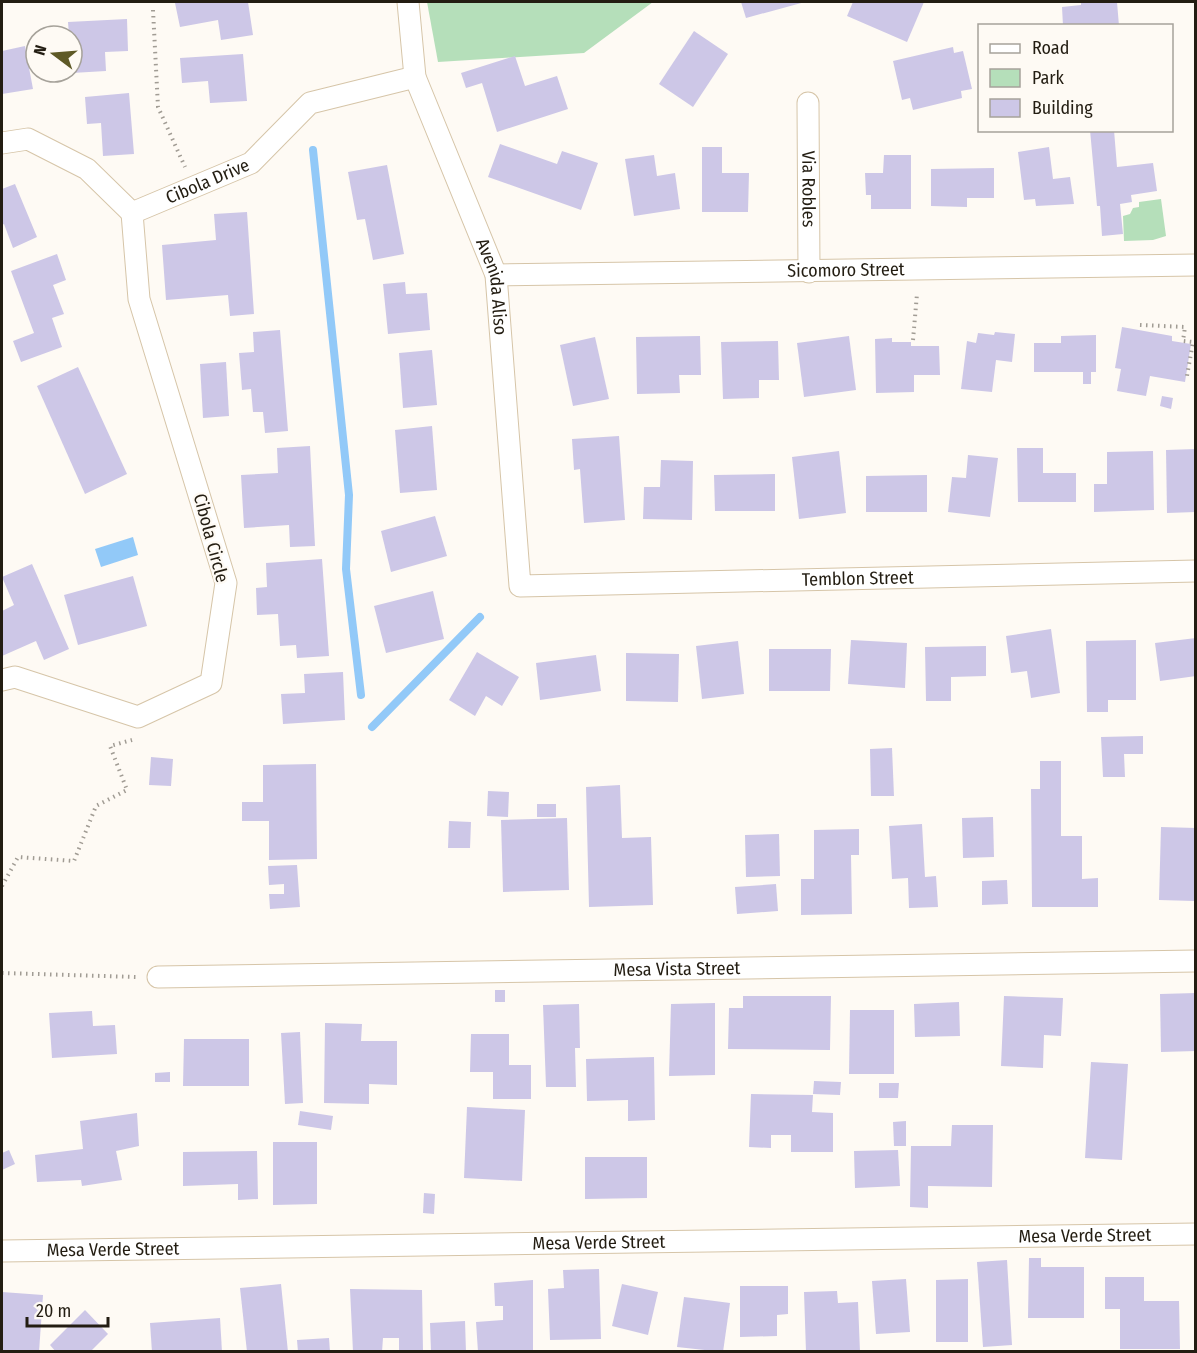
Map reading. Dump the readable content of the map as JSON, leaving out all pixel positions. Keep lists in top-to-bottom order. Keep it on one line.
{"streets":{"street":["Cibola Drive","Via Robles","Sicomoro Street","Avenida Aliso","Cibola Circle","Temblon Street","Mesa Vista Street","Mesa Verde Street"]},"crossings":[["Cibola Drive","Avenida Aliso"],["Cibola Drive","Cibola Circle"],["Via Robles","Sicomoro Street"],["Sicomoro Street","Avenida Aliso"],["Avenida Aliso","Temblon Street"]],"legend":["Road","Park","Building"],"scale_bar":"20 m","north":"left"}
